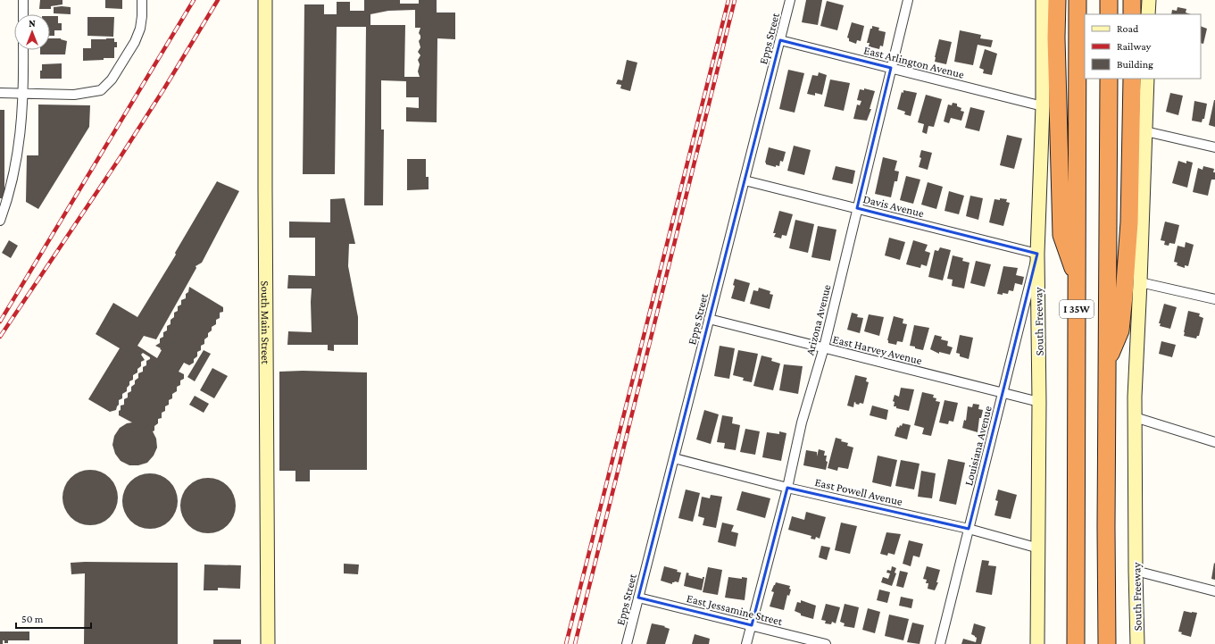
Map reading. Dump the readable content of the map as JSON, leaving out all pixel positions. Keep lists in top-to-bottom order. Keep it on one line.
{"streets":{"highway":["I 35W"],"main road":["South Freeway","South Main Street"],"street":["Epps Street","East Arlington Avenue","Davis Avenue","Arizona Avenue","East Harvey Avenue","Louisiana Avenue","East Powell Avenue","East Jessamine Street"]},"crossings":[["Epps Street","East Arlington Avenue"],["Epps Street","Davis Avenue"],["Epps Street","East Harvey Avenue"],["Epps Street","East Powell Avenue"],["Epps Street","East Jessamine Street"],["East Arlington Avenue","Arizona Avenue"],["East Arlington Avenue","South Freeway"],["Davis Avenue","Arizona Avenue"],["Davis Avenue","South Freeway"],["Davis Avenue","Louisiana Avenue"],["Arizona Avenue","East Harvey Avenue"],["Arizona Avenue","East Powell Avenue"],["Arizona Avenue","East Jessamine Street"],["South Freeway","East Harvey Avenue"],["South Freeway","Louisiana Avenue"],["South Freeway","East Powell Avenue"],["East Harvey Avenue","Louisiana Avenue"],["Louisiana Avenue","East Powell Avenue"]],"legend":["Road","Railway","Building"],"scale_bar":"50 m","north":"top"}
